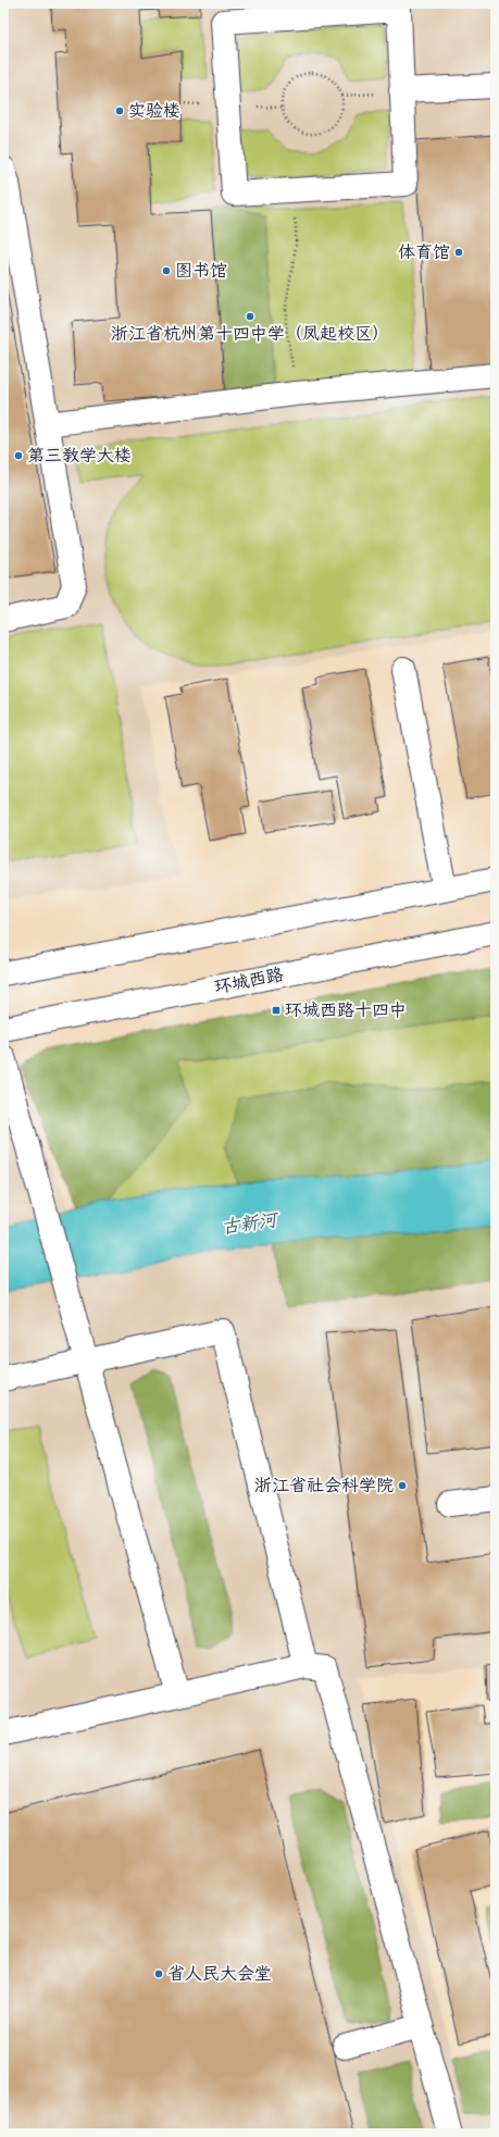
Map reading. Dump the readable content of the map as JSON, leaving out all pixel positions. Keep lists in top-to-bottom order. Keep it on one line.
{"streets":{"street":["环城西路"]},"water":["古新河"],"places":{"other":["实验楼","体育馆","图书馆","浙江省杭州第十四中学（凤起校区）","第三教学大楼","浙江省社会科学院","省人民大会堂"],"transit":["环城西路十四中"]}}
